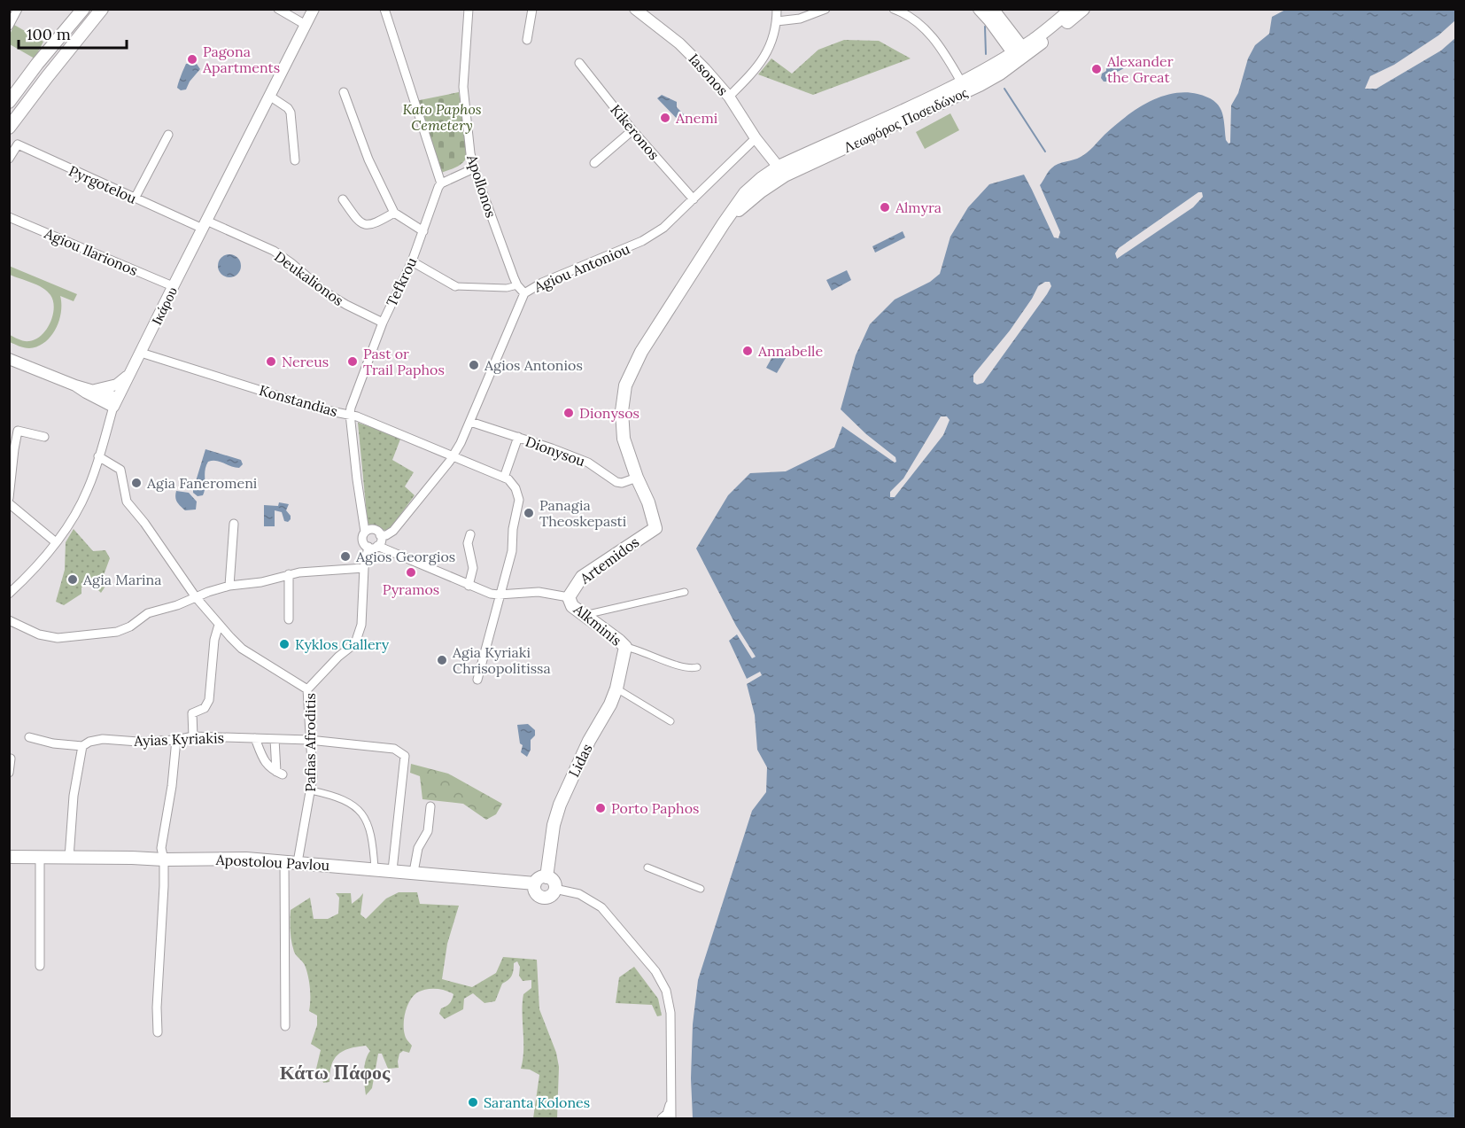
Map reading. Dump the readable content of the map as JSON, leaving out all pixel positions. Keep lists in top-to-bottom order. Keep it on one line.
{"streets":{"main road":["Λεωφόρος Ποσειδώνος","Artemidos","Alkminis","Lidas","Apostolou Pavlou"],"street":["Iasonos","Kikeronos","Pyrgotelou","Apollonos","Agiou Ilarionos","Agiou Antoniou","Deukalionos","Tefkrou","Ικάρου","Konstandias","Dionysou","Ayias Kyriakis","Pafias Afroditis"]},"crossings":[["Iasonos","Λεωφόρος Ποσειδώνος"],["Iasonos","Agiou Antoniou"],["Λεωφόρος Ποσειδώνος","Dionysou"],["Λεωφόρος Ποσειδώνος","Artemidos"],["Kikeronos","Agiou Antoniou"],["Pyrgotelou","Deukalionos"],["Pyrgotelou","Ικάρου"],["Apollonos","Agiou Antoniou"],["Agiou Ilarionos","Ικάρου"],["Agiou Antoniou","Konstandias"],["Agiou Antoniou","Dionysou"],["Agiou Antoniou","Pafias Afroditis"],["Deukalionos","Tefkrou"],["Deukalionos","Ικάρου"],["Tefkrou","Konstandias"],["Ικάρου","Konstandias"],["Artemidos","Alkminis"],["Alkminis","Lidas"],["Ayias Kyriakis","Pafias Afroditis"],["Ayias Kyriakis","Apostolou Pavlou"],["Pafias Afroditis","Apostolou Pavlou"],["Lidas","Apostolou Pavlou"]],"districts":["Κάτω Πάφος"],"parks":["Kato Paphos Cemetery"],"places":["Pagona Apartments","Alexander the Great","Anemi","Almyra","Annabelle","Nereus","Past or Trail Paphos","Agios Antonios","Dionysos","Agia Faneromeni","Panagia Theoskepasti","Agios Georgios","Pyramos","Agia Marina","Kyklos Gallery","Agia Kyriaki Chrisopolitissa","Porto Paphos","Saranta Kolones"],"scale_bar":"100 m"}
